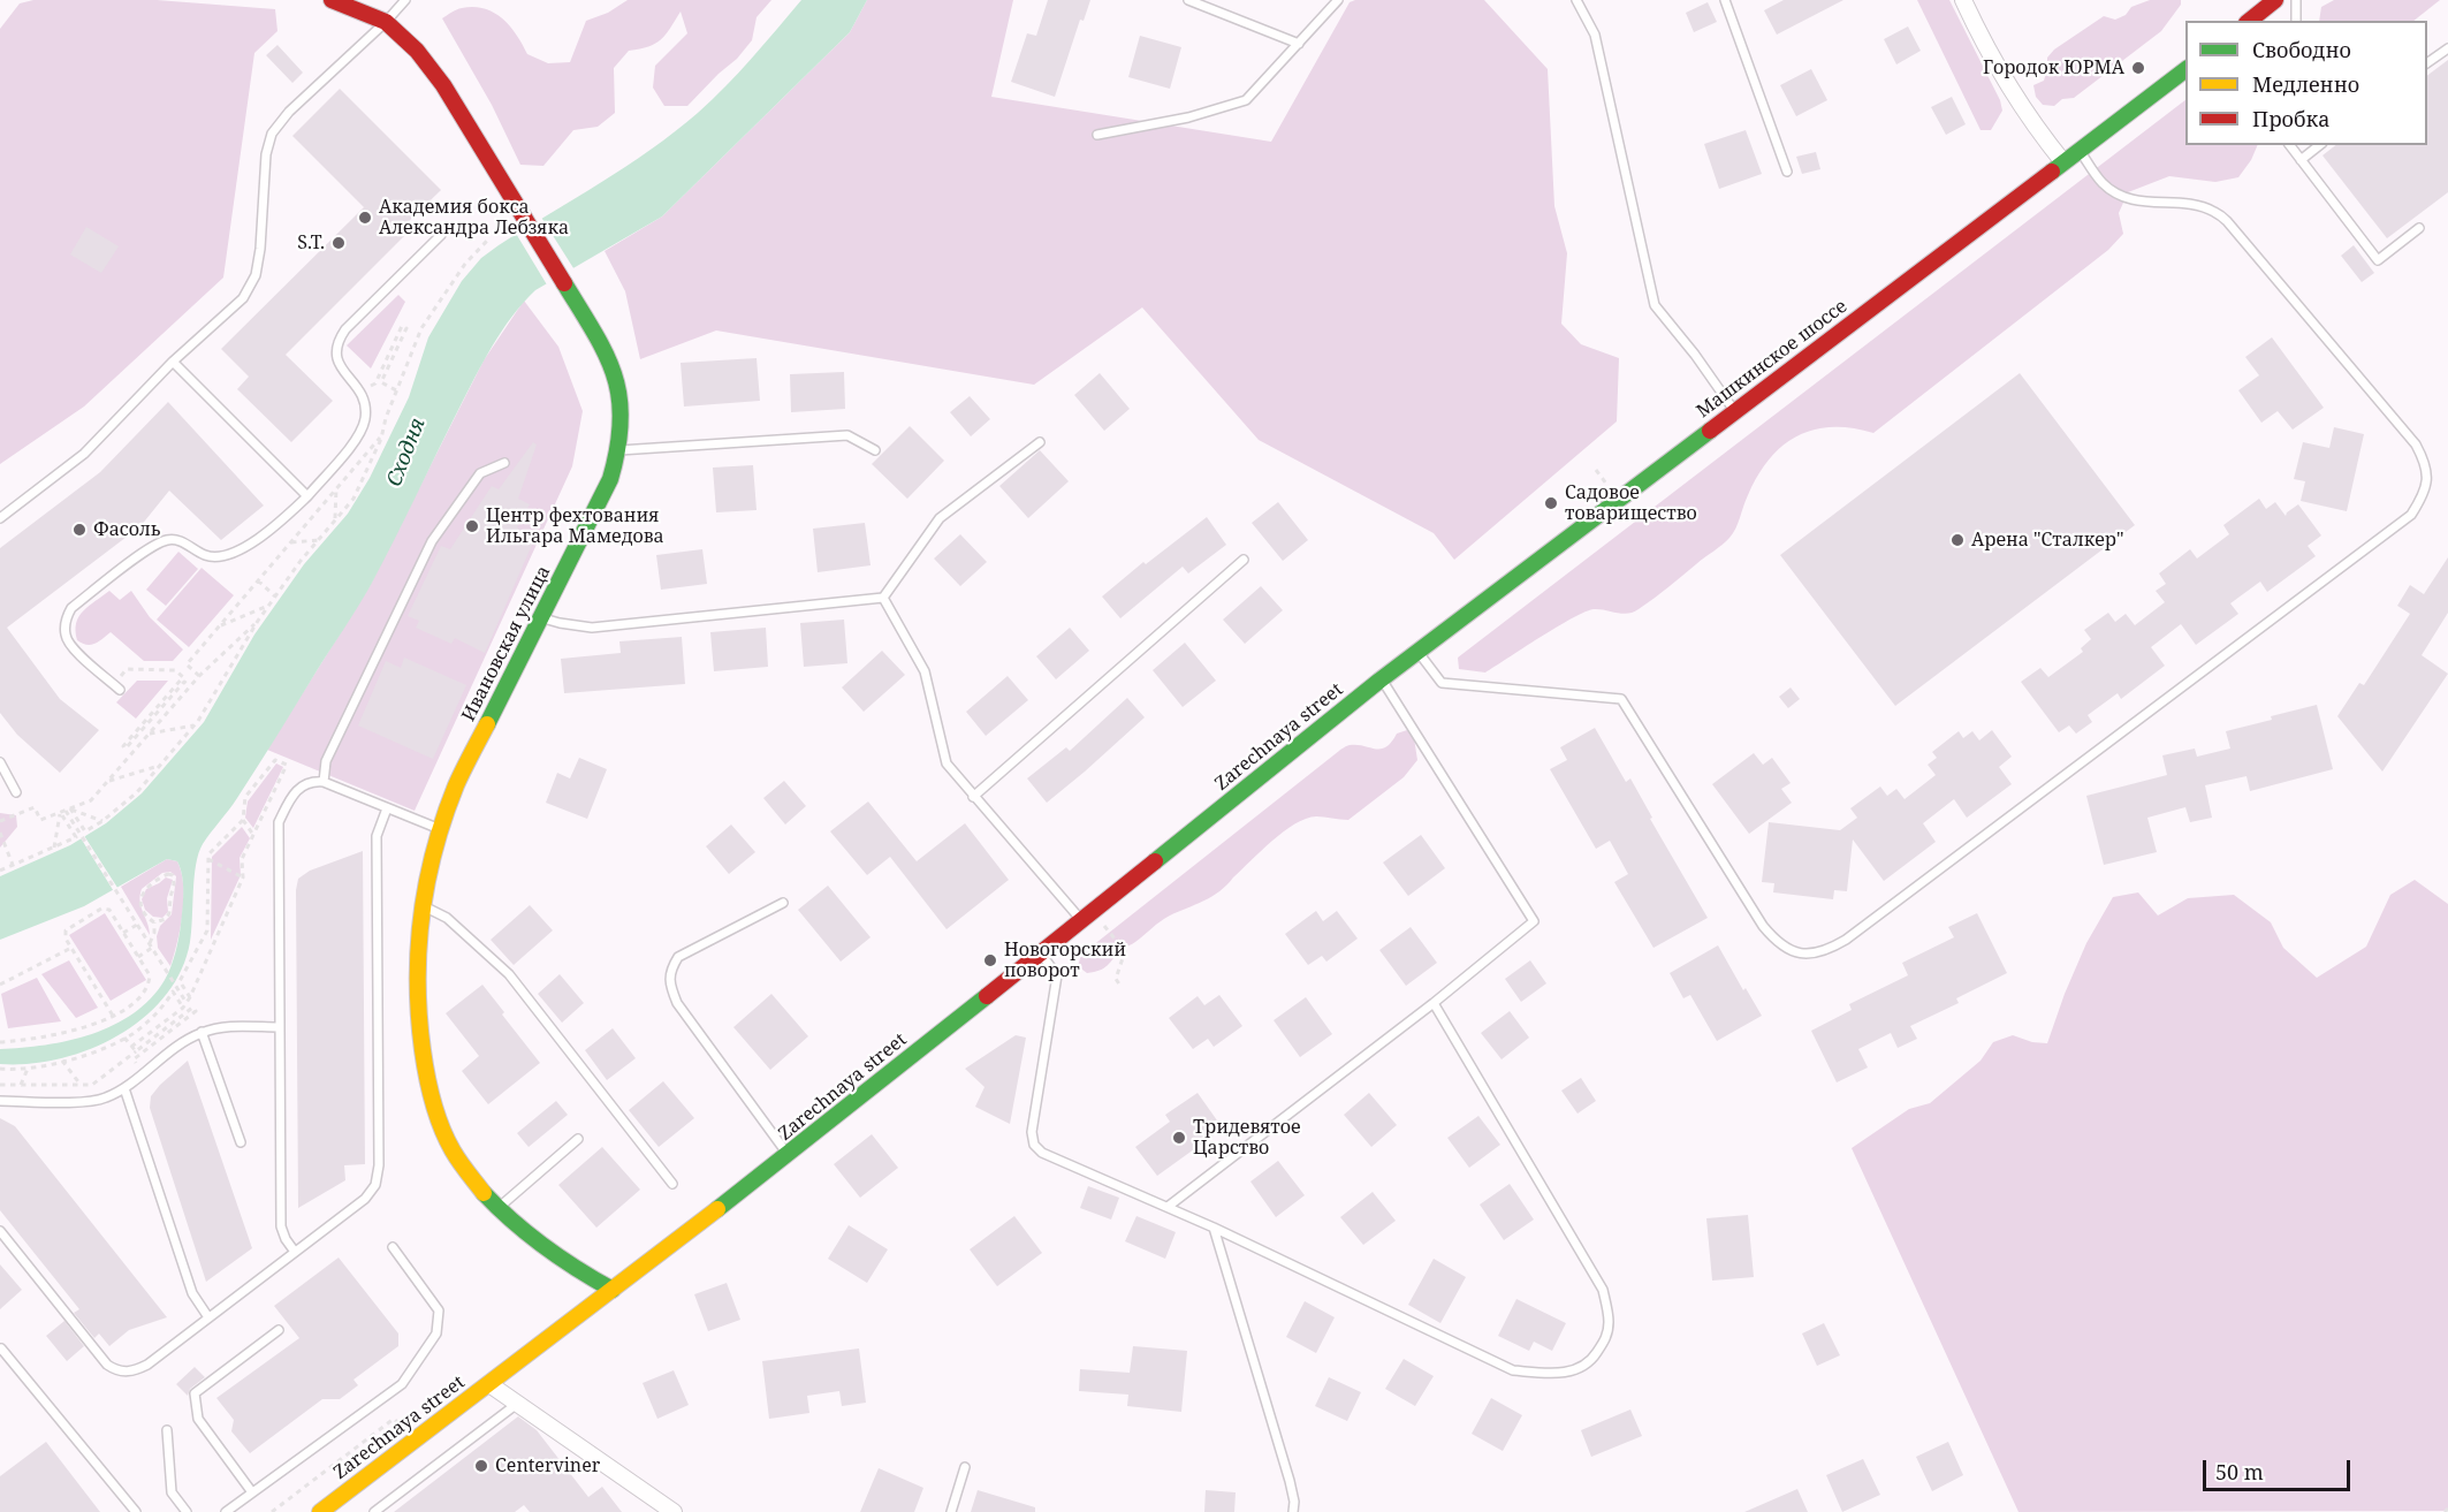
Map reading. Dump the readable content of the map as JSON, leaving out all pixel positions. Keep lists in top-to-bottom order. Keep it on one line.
{"streets":{"main road":["Машкинское шоссе","Ивановская улица","Zarechnaya street"]},"crossings":[["Машкинское шоссе","Zarechnaya street"],["Ивановская улица","Zarechnaya street"]],"water":["Сходня"],"places":["Городок ЮРМА","Академия бокса Александра Лебзяка","S.T.","Садовое товарищество","Центр фехтования Ильгара Мамедова","Фасоль","Арена \"Сталкер\"","Новогорский поворот","Тридевятое Царство","Centerviner"],"legend":["Свободно","Медленно","Пробка"],"scale_bar":"50 m"}
